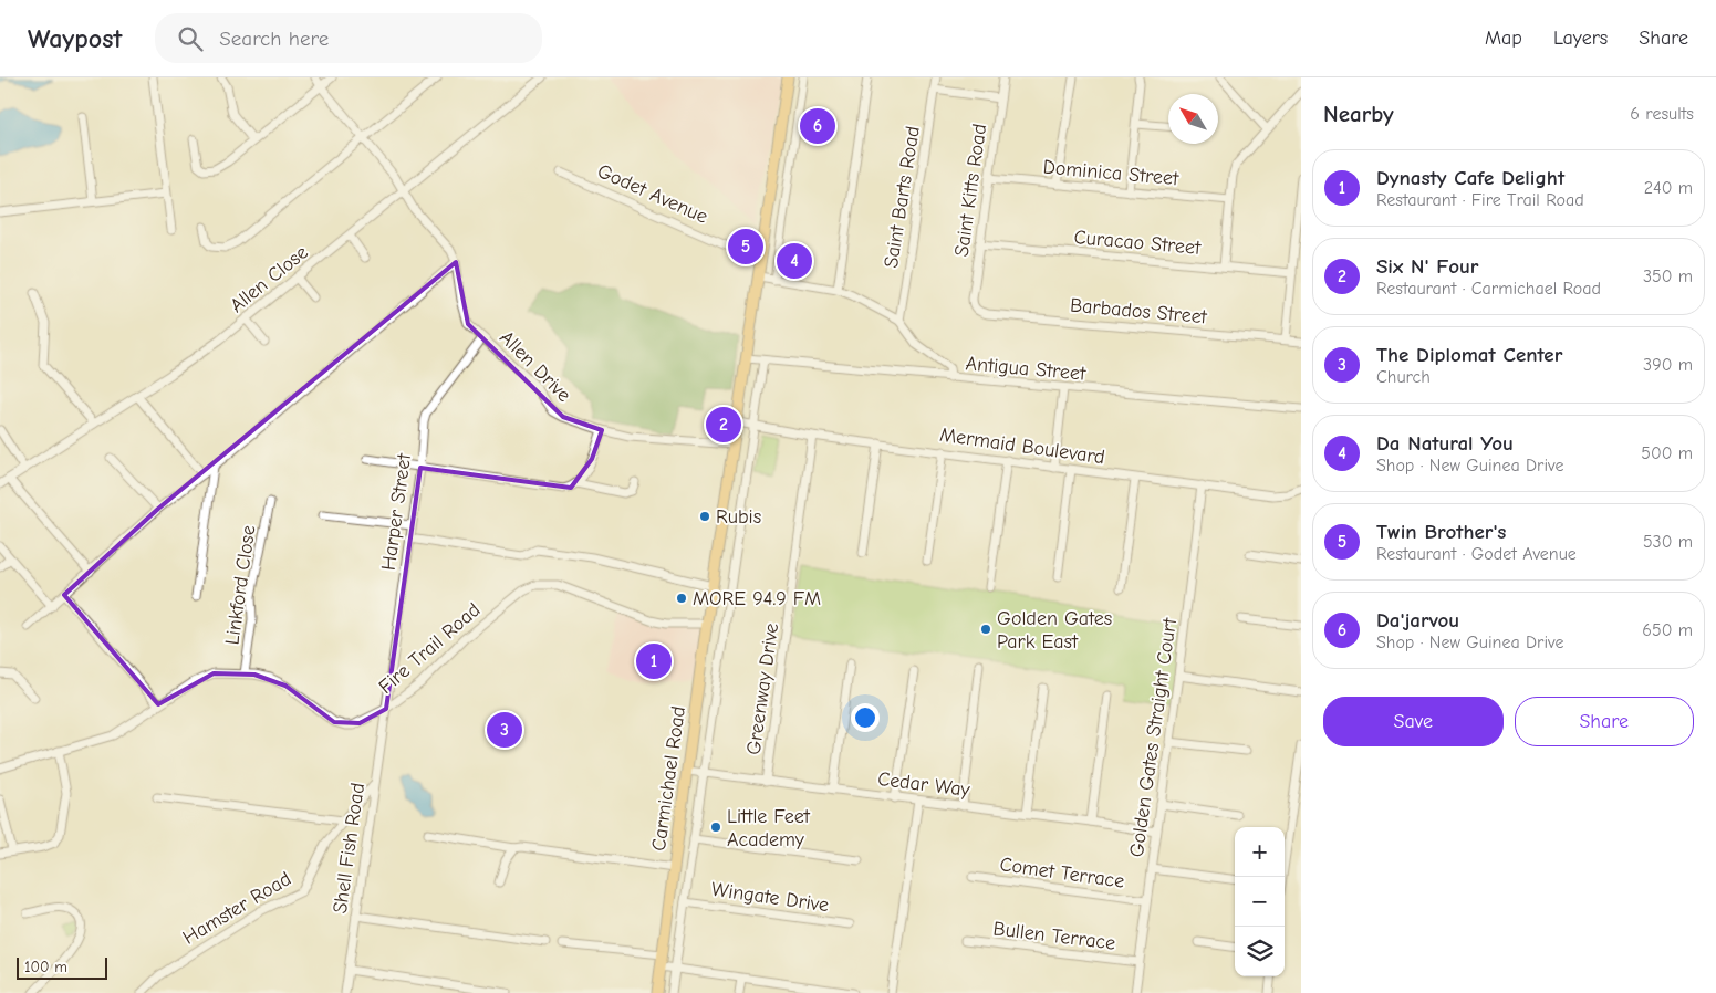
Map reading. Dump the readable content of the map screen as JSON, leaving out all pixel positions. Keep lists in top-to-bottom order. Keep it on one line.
{"streets":{"main road":["Carmichael Road"],"street":["Dominica Street","Saint Kitts Road","Godet Avenue","Saint Barts Road","Curacao Street","Allen Close","Barbados Street","Allen Drive","Antigua Street","Mermaid Boulevard","Harper Street","Linkford Close","Fire Trail Road","Greenway Drive","Golden Gates Straight Court","Cedar Way","Shell Fish Road","Comet Terrace","Wingate Drive","Hamster Road","Bullen Terrace"]},"crossings":[["Dominica Street","Saint Kitts Road"],["Saint Kitts Road","Curacao Street"],["Saint Kitts Road","Barbados Street"],["Godet Avenue","Carmichael Road"],["Allen Close","Allen Drive"],["Allen Drive","Harper Street"],["Allen Drive","Carmichael Road"],["Antigua Street","Carmichael Road"],["Mermaid Boulevard","Greenway Drive"],["Mermaid Boulevard","Golden Gates Straight Court"],["Mermaid Boulevard","Carmichael Road"],["Harper Street","Fire Trail Road"],["Harper Street","Shell Fish Road"],["Linkford Close","Fire Trail Road"],["Fire Trail Road","Carmichael Road"],["Fire Trail Road","Shell Fish Road"],["Greenway Drive","Cedar Way"],["Golden Gates Straight Court","Cedar Way"],["Golden Gates Straight Court","Comet Terrace"],["Golden Gates Straight Court","Bullen Terrace"],["Carmichael Road","Cedar Way"],["Shell Fish Road","Hamster Road"]],"places":["Rubis","MORE 94.9 FM","Golden Gates Park East","Little Feet Academy"],"scale_bar":"100 m","north":"top left","page":{"header":"Waypost","search":"Search here","nav":["Map","Layers","Share"],"heading":["Nearby","6 results"],"pins":["6","5","4","2","1","3"],"list":[{"mark":"1","name":"Dynasty Cafe Delight","note":"Restaurant · Fire Trail Road","value":"240 m"},{"mark":"2","name":"Six N' Four","note":"Restaurant · Carmichael Road","value":"350 m"},{"mark":"3","name":"The Diplomat Center","note":"Church","value":"390 m"},{"mark":"4","name":"Da Natural You","note":"Shop · New Guinea Drive","value":"500 m"},{"mark":"5","name":"Twin Brother's","note":"Restaurant · Godet Avenue","value":"530 m"},{"mark":"6","name":"Da'jarvou","note":"Shop · New Guinea Drive","value":"650 m"}],"buttons":["Save","Share"],"map_buttons":["+","−"],"scale":"100 m"}}
